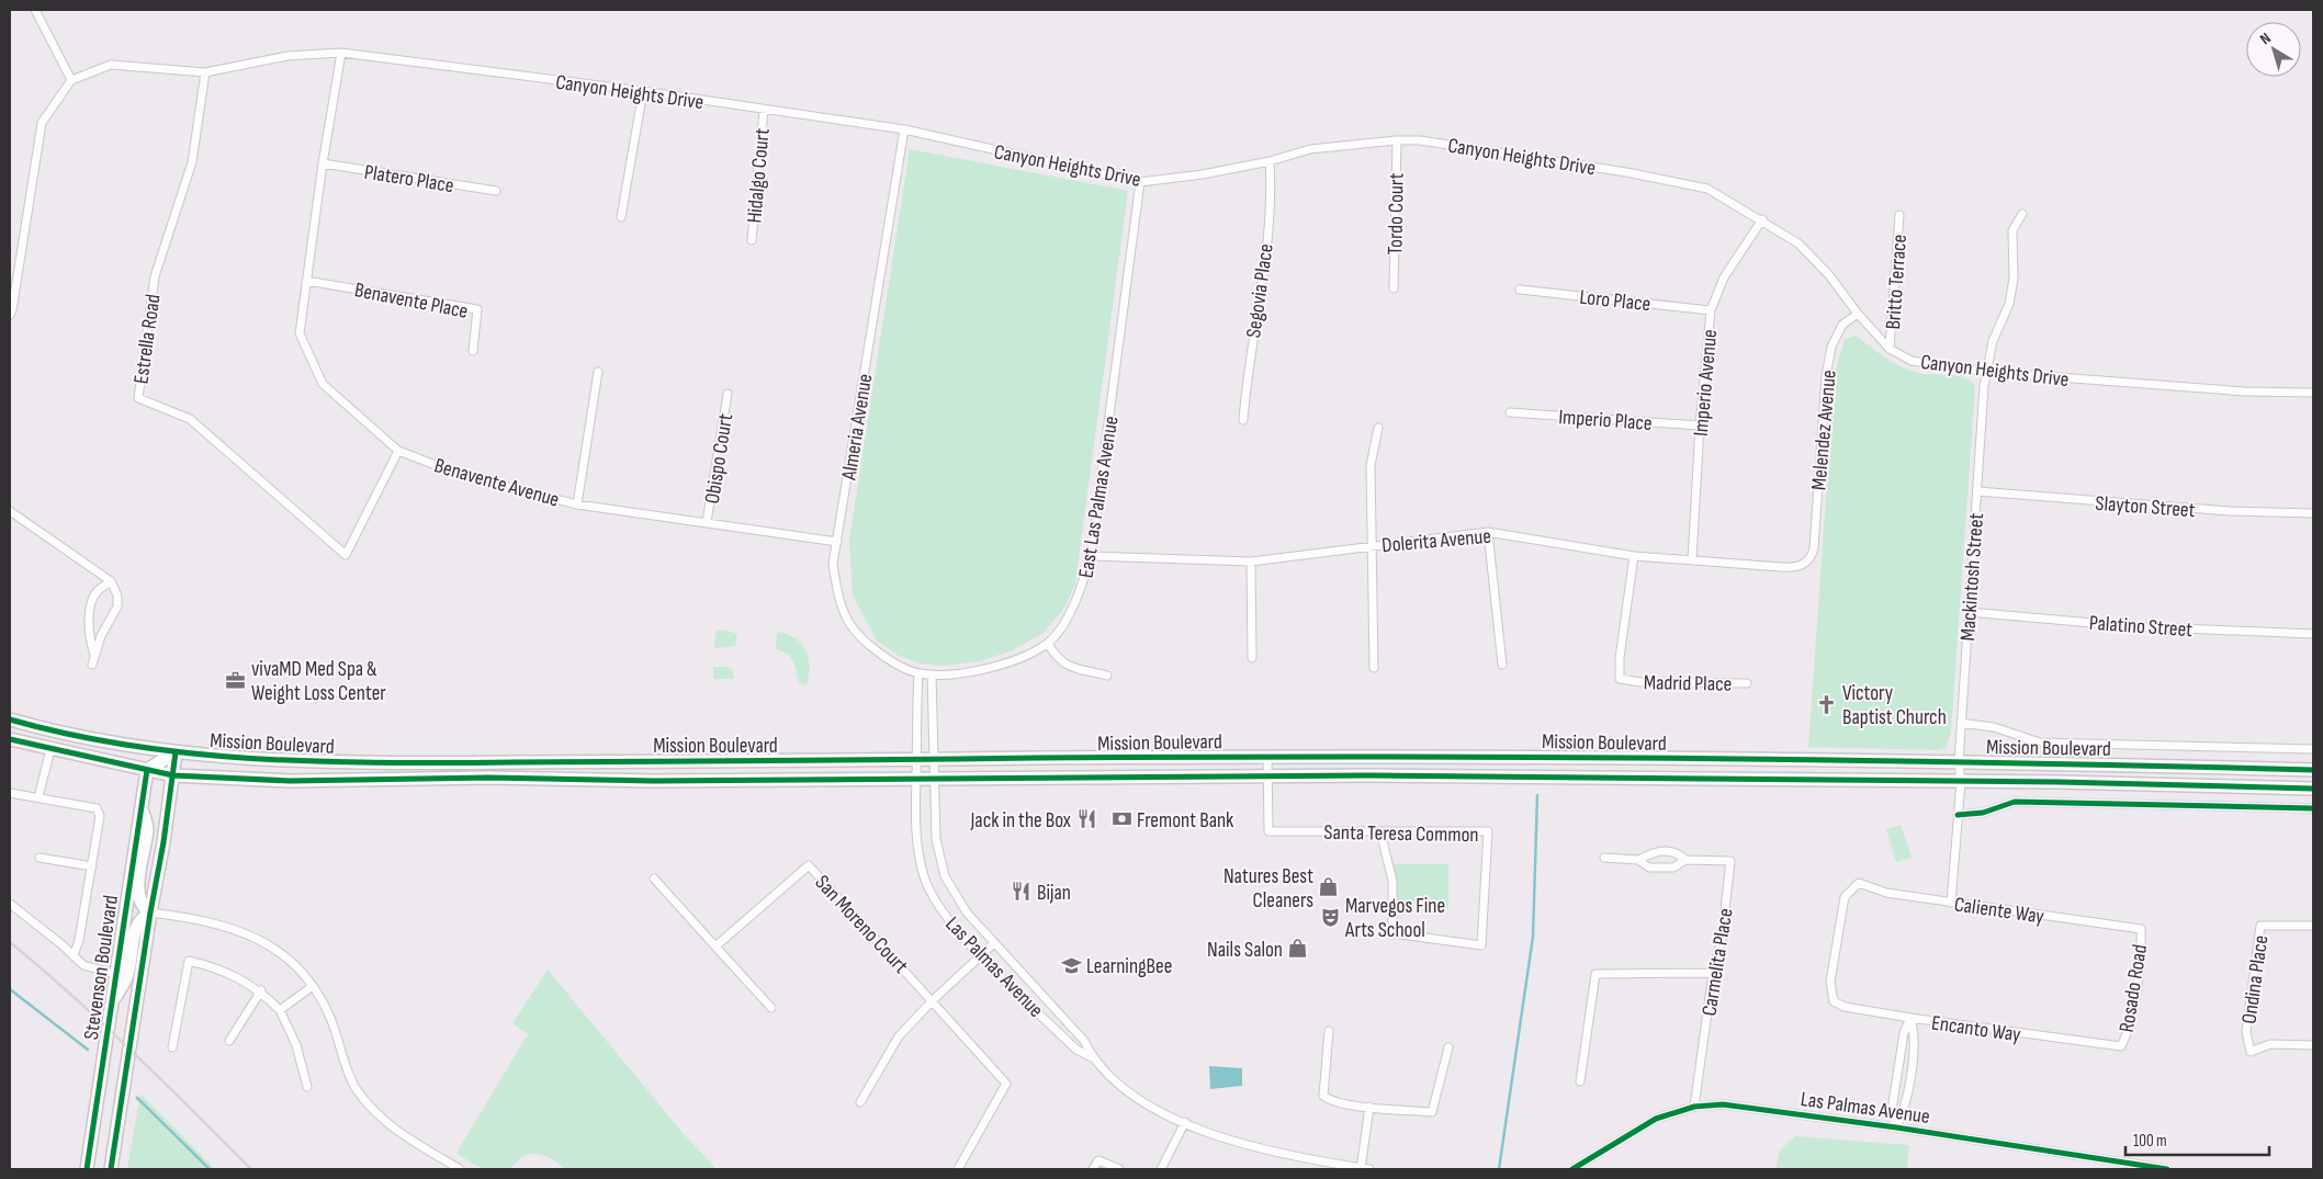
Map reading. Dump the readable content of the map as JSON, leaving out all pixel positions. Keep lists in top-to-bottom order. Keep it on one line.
{"streets":{"main road":["Mission Boulevard","Stevenson Boulevard"],"street":["Canyon Heights Drive","Hidalgo Court","Platero Place","Tordo Court","Britto Terrace","Segovia Place","Benavente Place","Loro Place","Estrella Road","Imperio Avenue","Imperio Place","Almeria Avenue","Melendez Avenue","Obispo Court","Benavente Avenue","East Las Palmas Avenue","Slayton Street","Dolerita Avenue","Mackintosh Street","Palatino Street","Madrid Place","Santa Teresa Common","Caliente Way","San Moreno Court","Carmelita Place","Las Palmas Avenue","Ondina Place","Rosado Road","Encanto Way"]},"crossings":[["Canyon Heights Drive","Hidalgo Court"],["Canyon Heights Drive","Tordo Court"],["Canyon Heights Drive","Britto Terrace"],["Canyon Heights Drive","Segovia Place"],["Canyon Heights Drive","Estrella Road"],["Canyon Heights Drive","Imperio Avenue"],["Canyon Heights Drive","Almeria Avenue"],["Canyon Heights Drive","Melendez Avenue"],["Canyon Heights Drive","Benavente Avenue"],["Canyon Heights Drive","East Las Palmas Avenue"],["Canyon Heights Drive","Mackintosh Street"],["Platero Place","Benavente Avenue"],["Benavente Place","Benavente Avenue"],["Loro Place","Imperio Avenue"],["Estrella Road","Benavente Avenue"],["Imperio Avenue","Imperio Place"],["Imperio Avenue","Dolerita Avenue"],["Almeria Avenue","Benavente Avenue"],["Melendez Avenue","Dolerita Avenue"],["Obispo Court","Benavente Avenue"],["East Las Palmas Avenue","Dolerita Avenue"],["Slayton Street","Mackintosh Street"],["Dolerita Avenue","Madrid Place"],["Mackintosh Street","Palatino Street"],["Mackintosh Street","Mission Boulevard"],["Mackintosh Street","Caliente Way"],["Mission Boulevard","Santa Teresa Common"],["Mission Boulevard","Las Palmas Avenue"],["Mission Boulevard","Stevenson Boulevard"],["Caliente Way","Rosado Road"],["Caliente Way","Encanto Way"],["Carmelita Place","Las Palmas Avenue"],["Rosado Road","Encanto Way"]],"places":{"office":["vivaMD Med Spa & Weight Loss Center"],"church":["Victory Baptist Church"],"restaurant":["Jack in the Box","Bijan"],"bank":["Fremont Bank"],"shop":["Natures Best Cleaners","Nails Salon"],"theatre":["Marvegos Fine Arts School"],"school or university":["LearningBee"]},"scale_bar":"100 m","north":"top left"}
